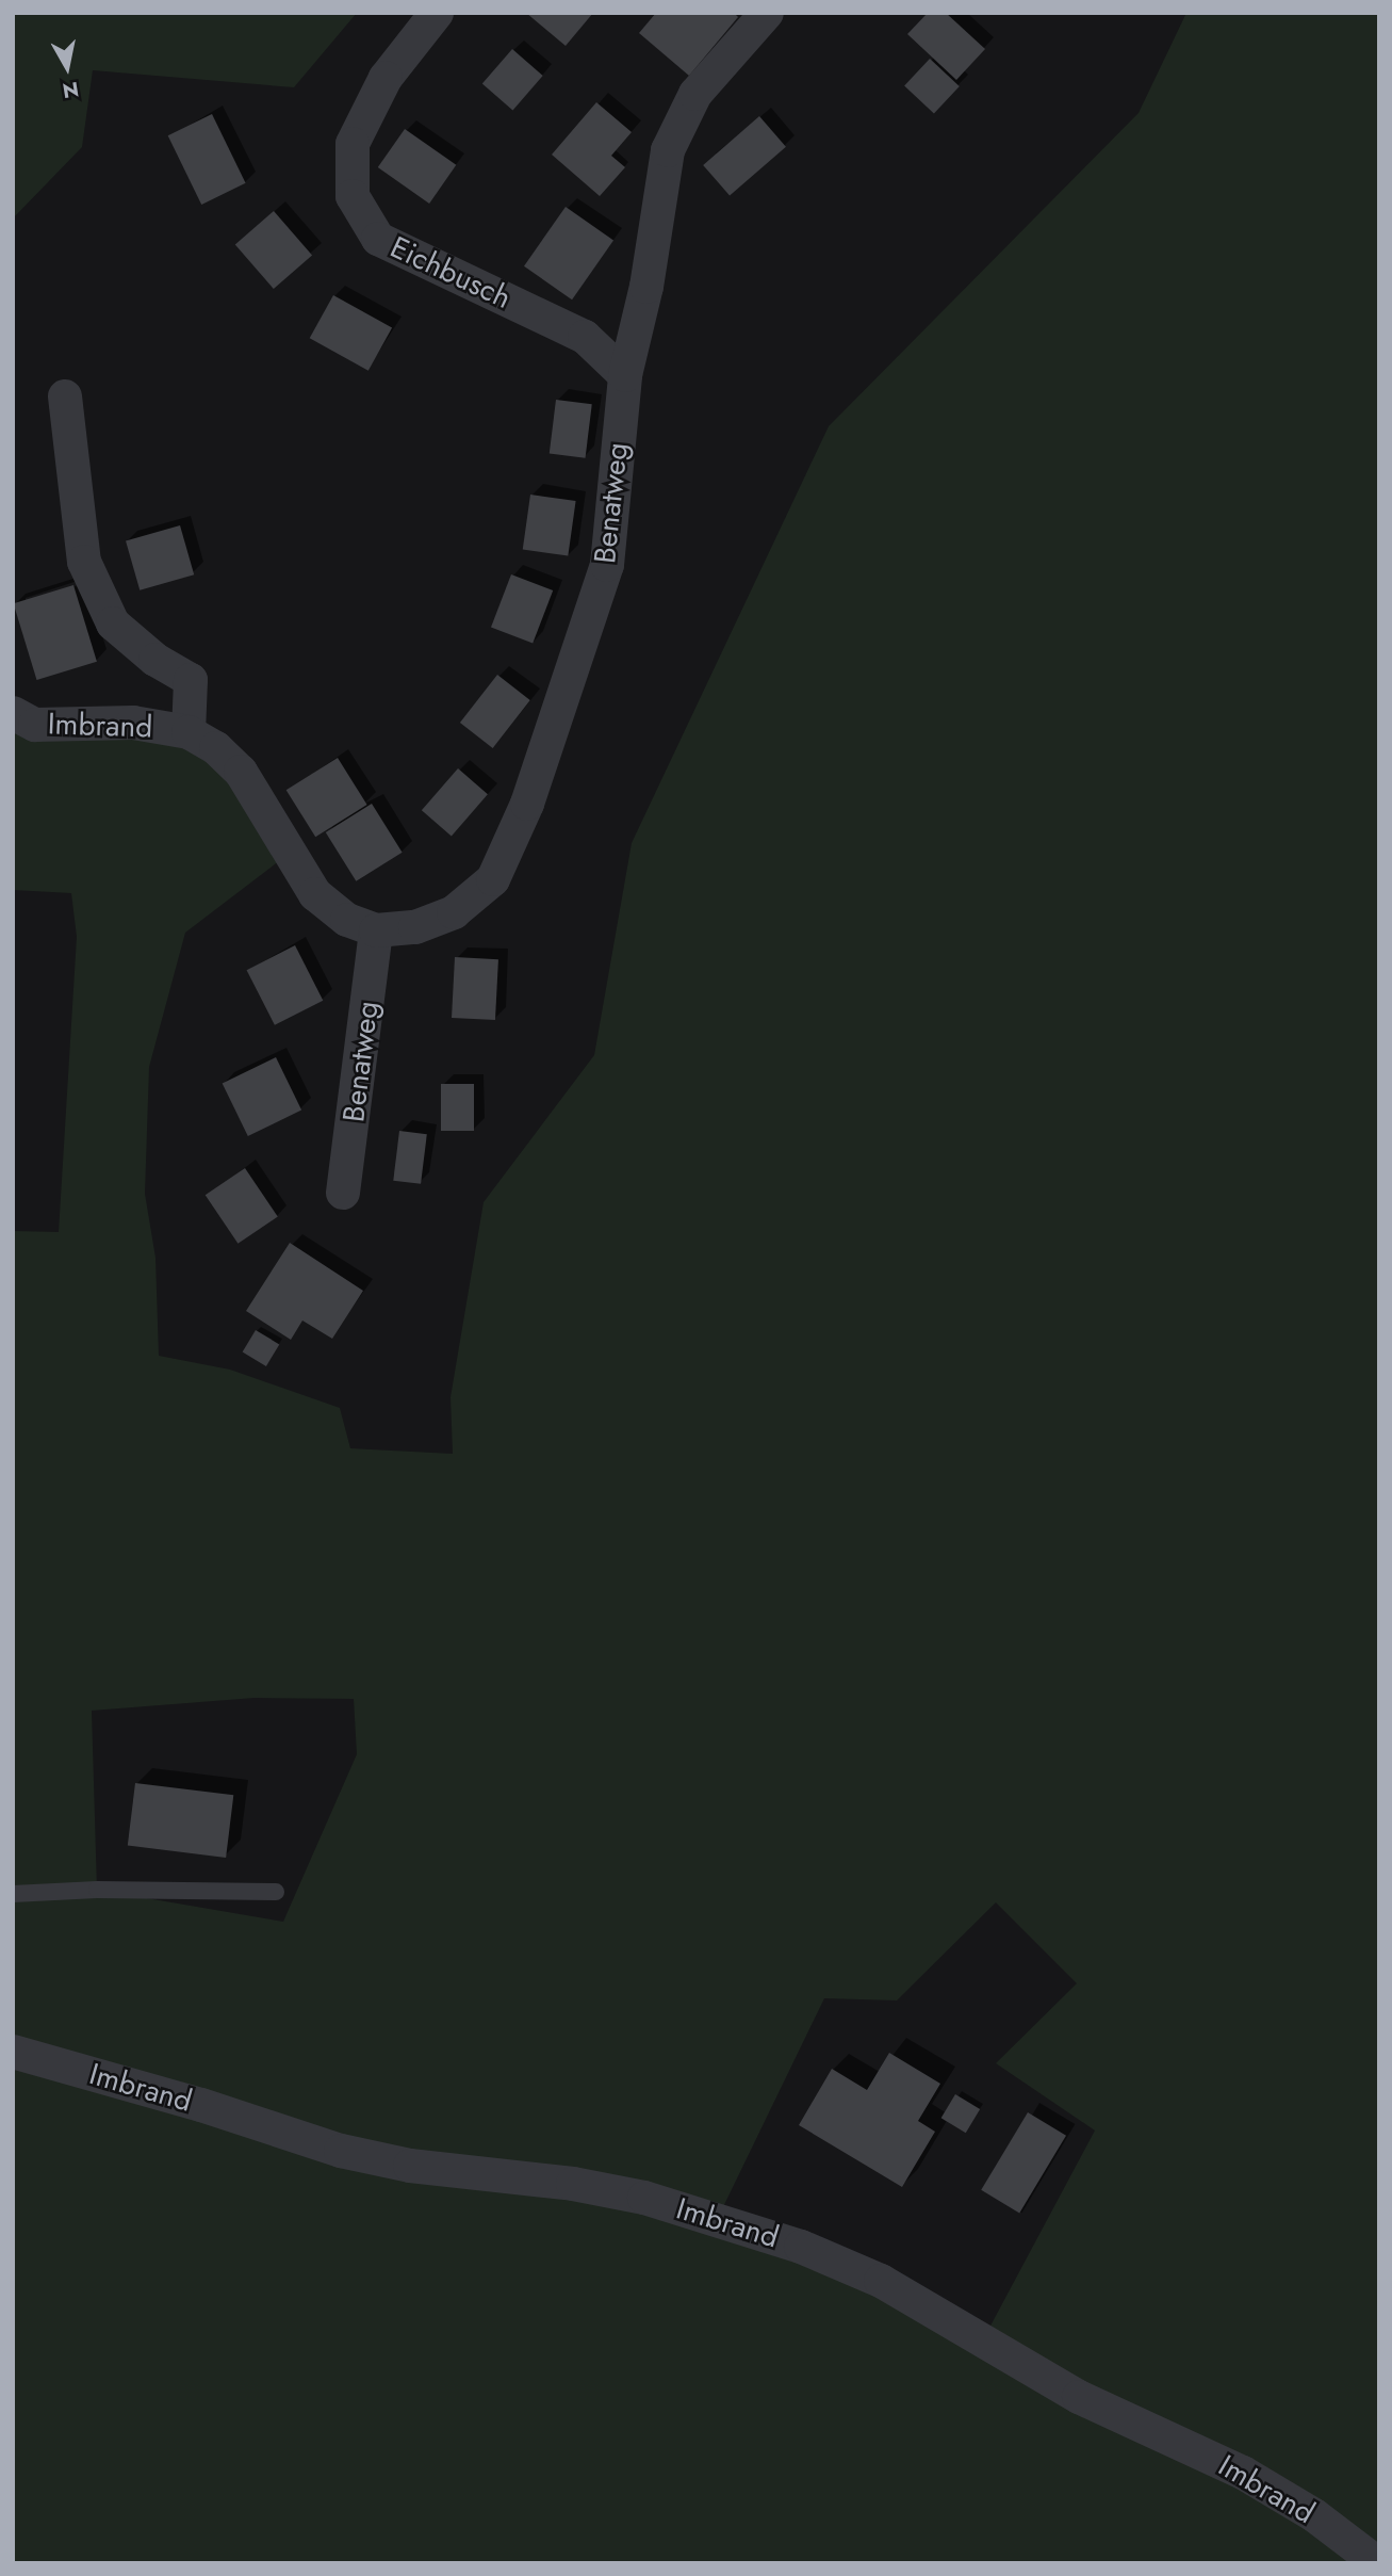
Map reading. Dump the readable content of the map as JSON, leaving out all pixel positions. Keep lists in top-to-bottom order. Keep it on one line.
{"streets":{"street":["Eichbusch","Benatweg","Imbrand"]},"crossings":[["Eichbusch","Benatweg"],["Benatweg","Imbrand"]],"north":"bottom"}
